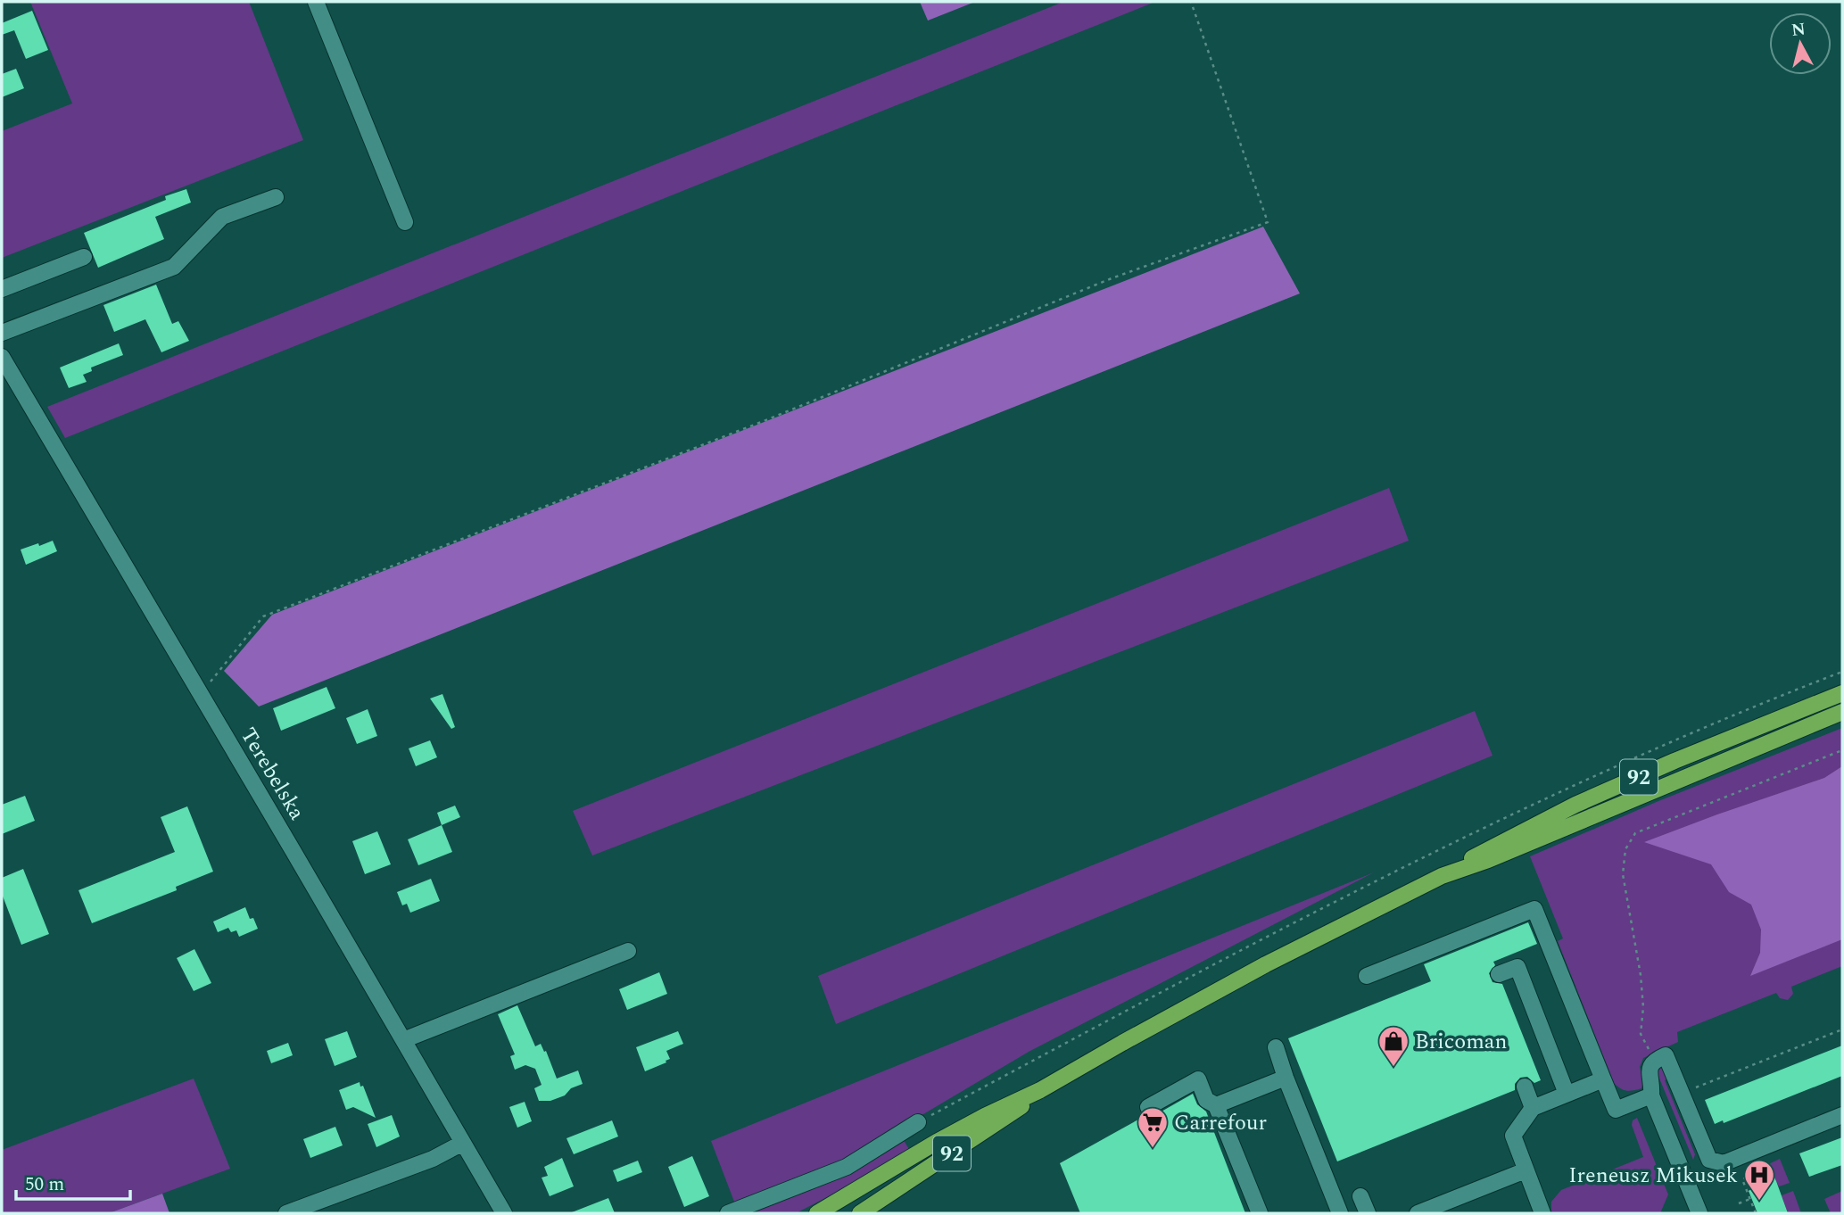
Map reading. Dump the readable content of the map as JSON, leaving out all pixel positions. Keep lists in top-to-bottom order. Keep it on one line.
{"streets":{"main road":["92"],"street":["Terebelska"]},"places":{"shop":["Bricoman"],"supermarket":["Carrefour"],"hospital":["Ireneusz Mikusek"]},"scale_bar":"50 m","north":"top"}
